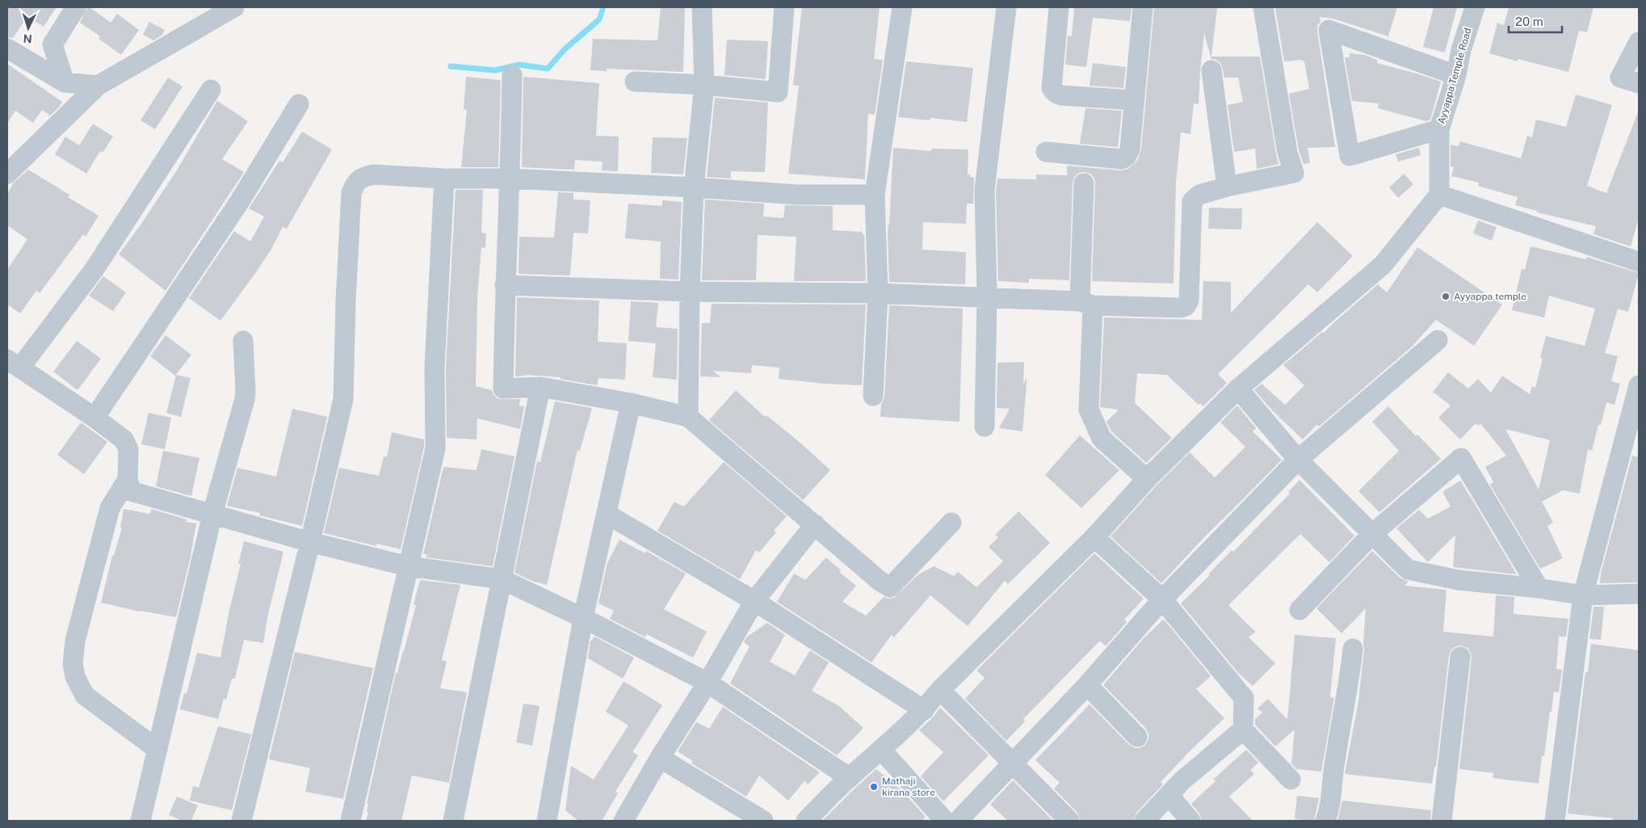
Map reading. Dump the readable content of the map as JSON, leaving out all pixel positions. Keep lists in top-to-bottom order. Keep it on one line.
{"streets":{"street":["Ayyappa Temple Road"]},"places":["Ayyappa temple","Mathaji kirana store"],"scale_bar":"20 m","north":"bottom"}
